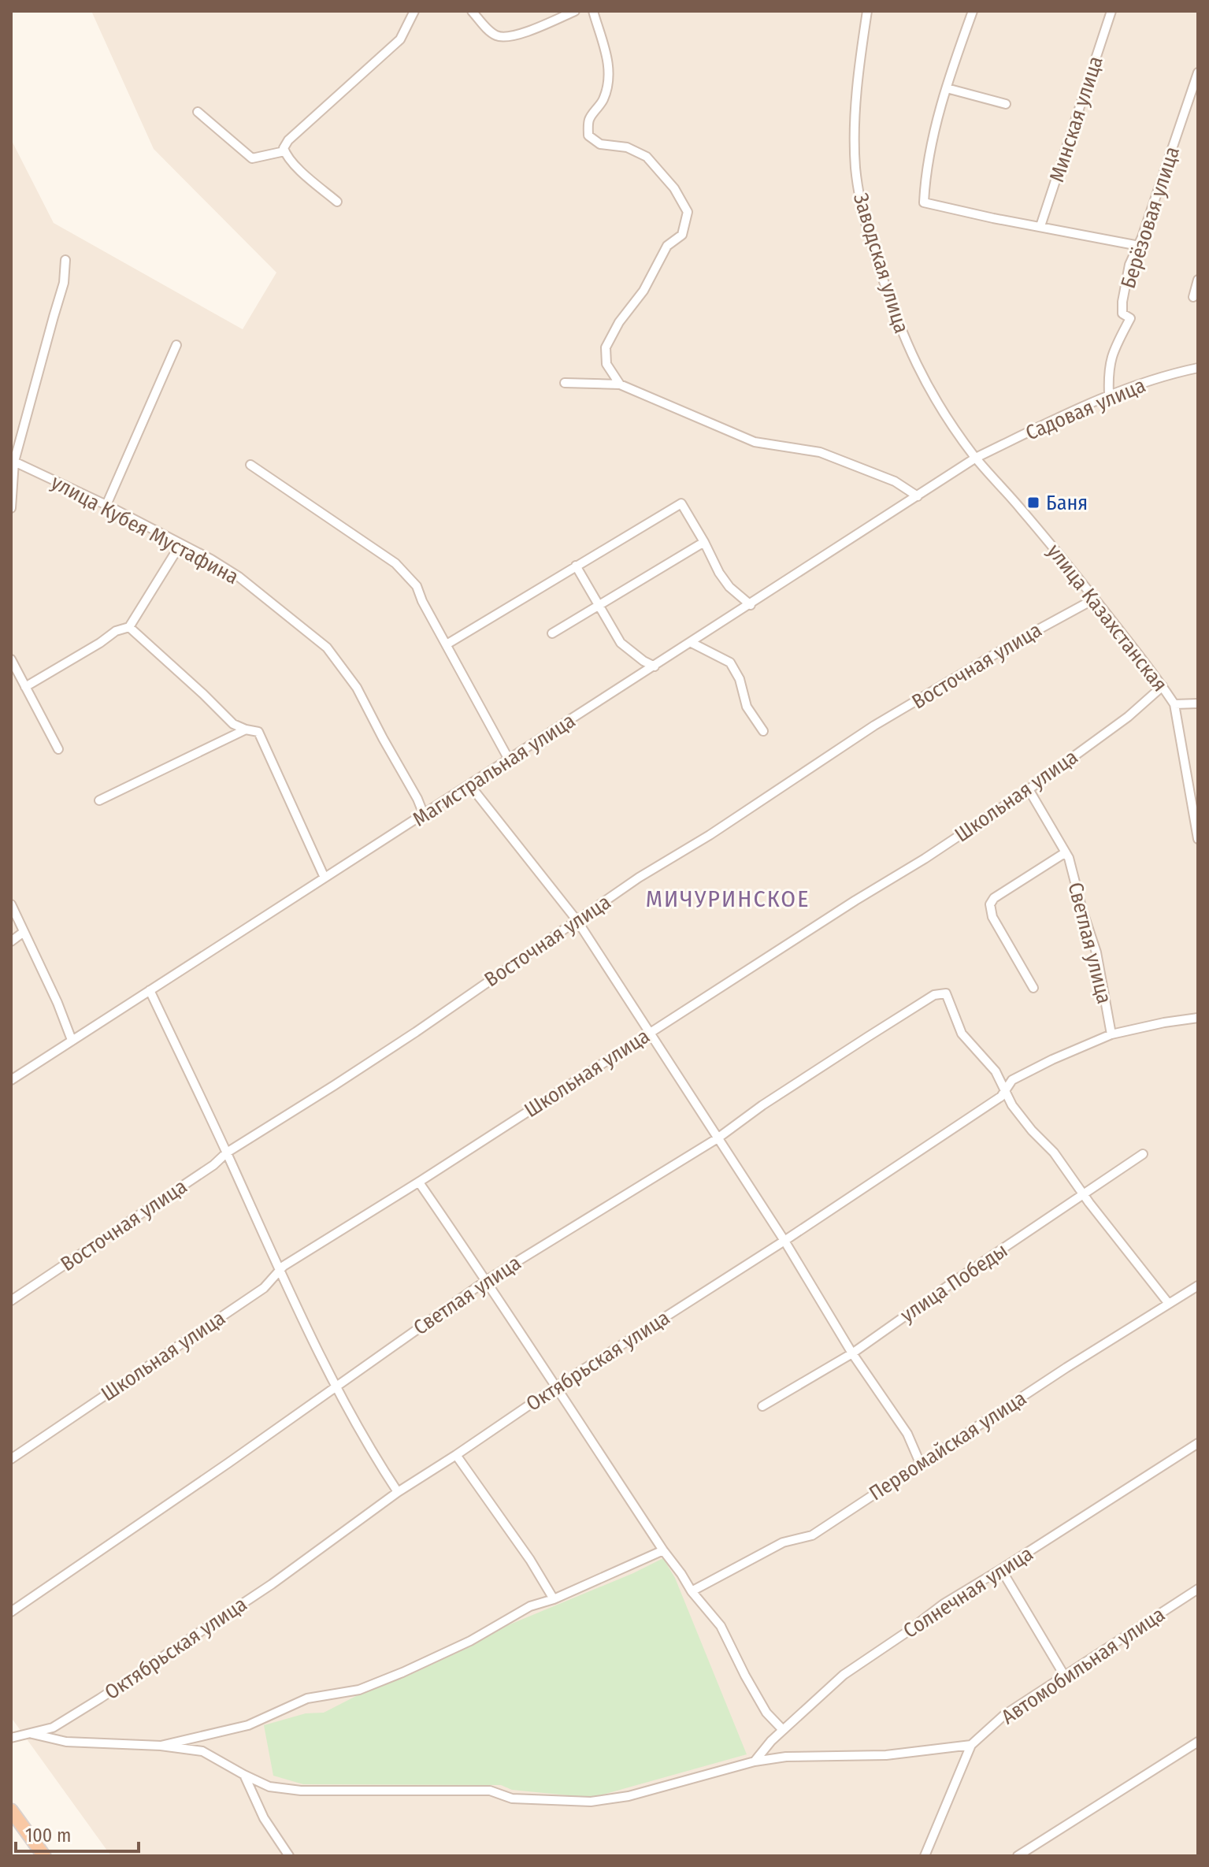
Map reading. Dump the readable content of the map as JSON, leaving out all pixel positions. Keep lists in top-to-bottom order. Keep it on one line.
{"streets":{"street":["Минская улица","Берёзовая улица","Заводская улица","Садовая улица","улица Кубея Мустафина","улица Казахстанская","Восточная улица","Магистральная улица","Школьная улица","Светлая улица","улица Победы","Октябрьская улица","Первомайская улица","Солнечная улица","Автомобильная улица"]},"crossings":[["Берёзовая улица","Садовая улица"],["Заводская улица","Садовая улица"],["Заводская улица","улица Казахстанская"],["Заводская улица","Магистральная улица"],["Садовая улица","улица Казахстанская"],["Садовая улица","Магистральная улица"],["улица Кубея Мустафина","Магистральная улица"],["улица Казахстанская","Восточная улица"],["улица Казахстанская","Магистральная улица"],["улица Казахстанская","Школьная улица"],["Школьная улица","Светлая улица"],["Светлая улица","Октябрьская улица"]],"districts":["МИЧУРИНСКОЕ"],"places":{"transit":["Баня"]},"scale_bar":"100 m"}
